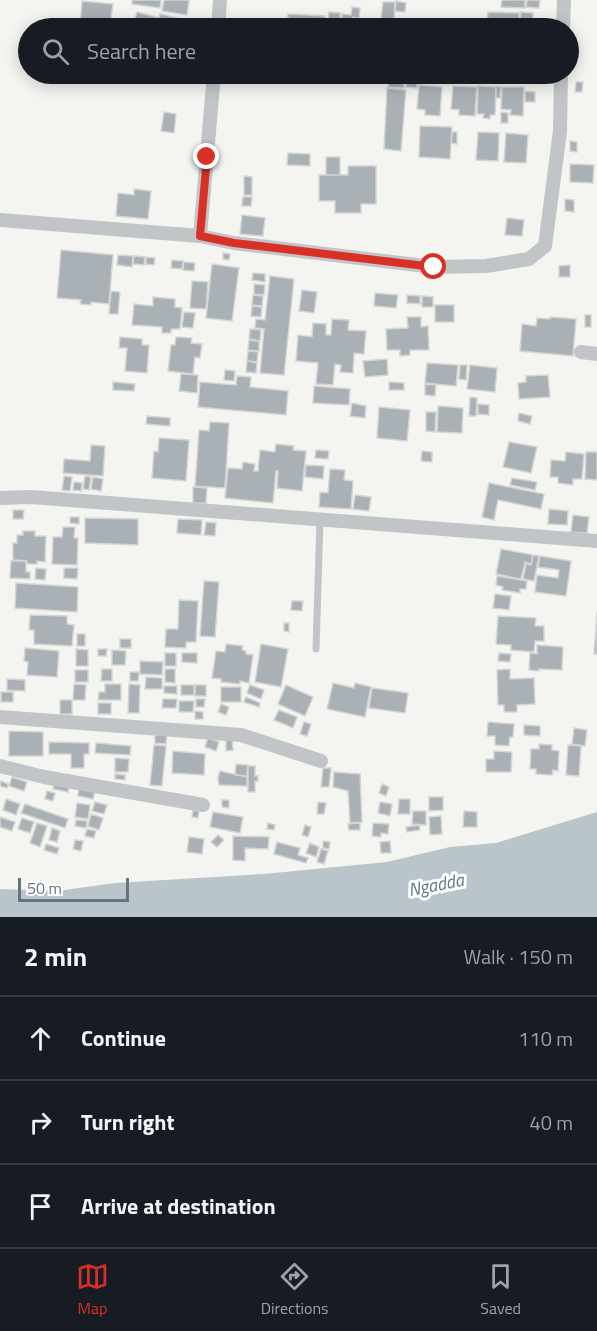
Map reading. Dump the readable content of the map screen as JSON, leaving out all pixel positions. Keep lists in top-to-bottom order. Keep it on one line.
{"water":["Ngadda"],"scale_bar":"50 m","page":{"search":"Search here","scale":"50 m","heading":["2 min","Walk · 150 m"],"list":[["Continue","110 m"],["Turn right","40 m"],"Arrive at destination"],"nav":["Map","Directions","Saved"]}}
